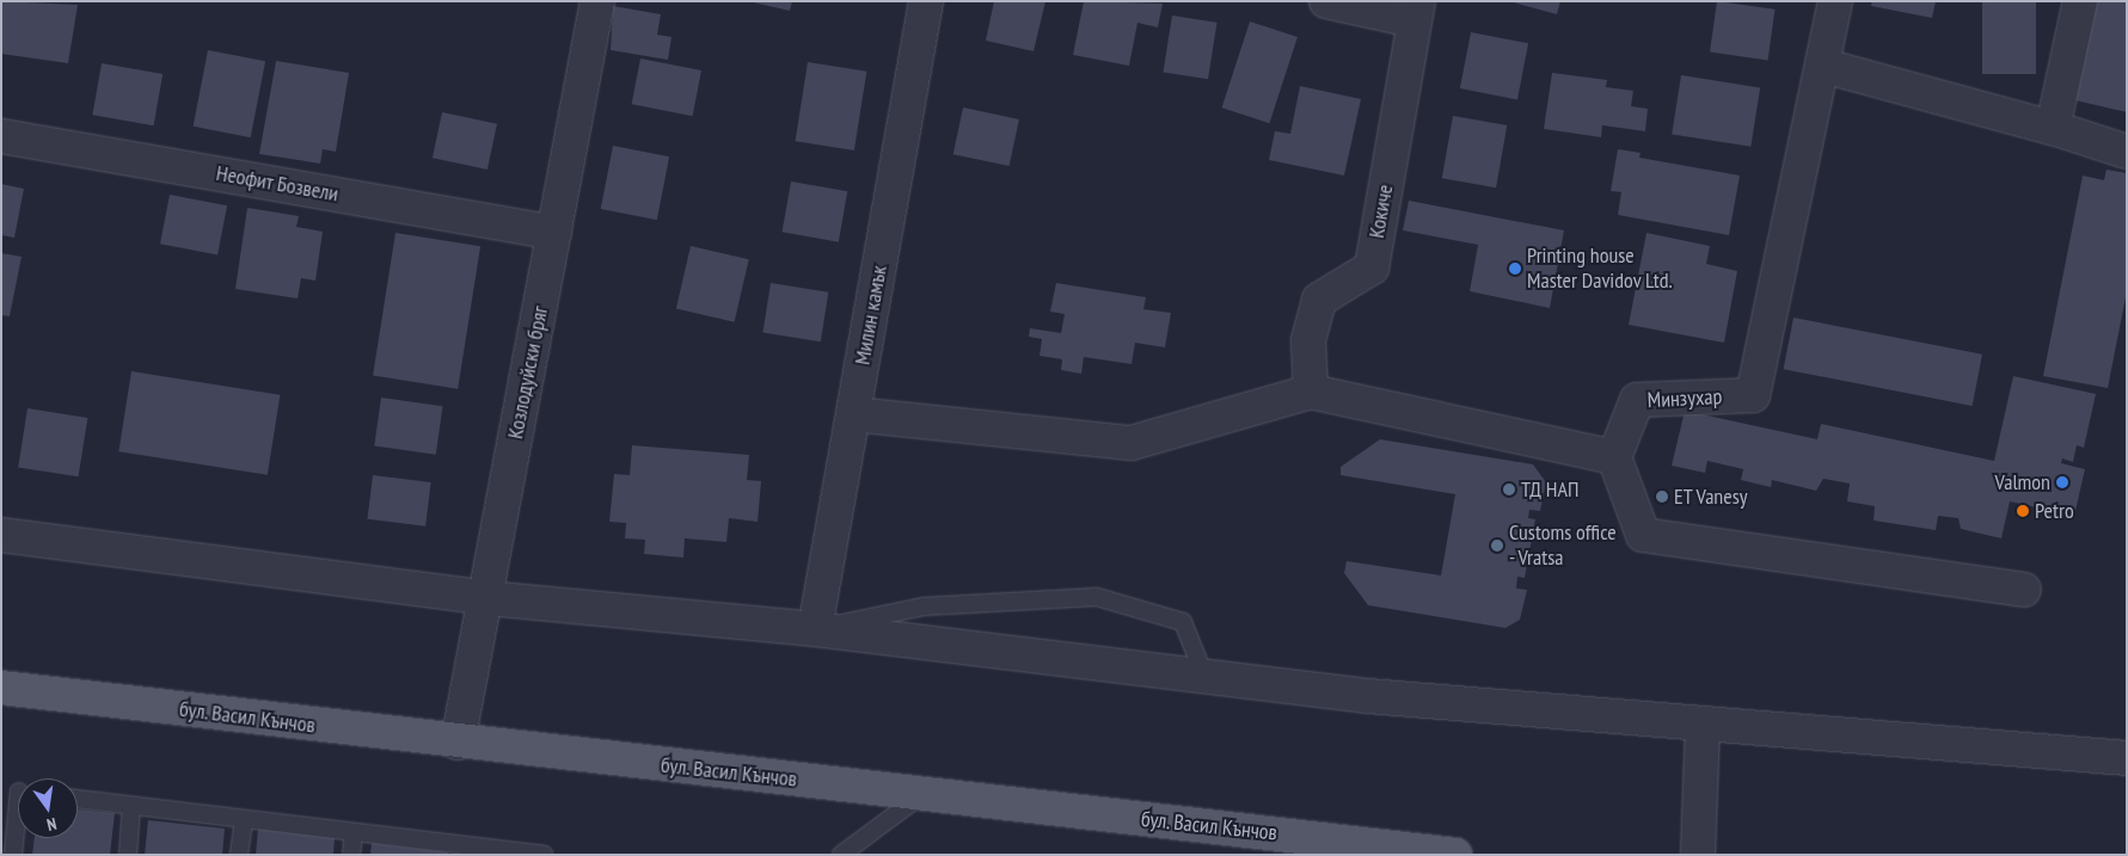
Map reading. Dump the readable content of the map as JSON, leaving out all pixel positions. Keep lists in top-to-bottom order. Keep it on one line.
{"streets":{"main road":["бул. Васил Кънчов"],"street":["Неофит Бозвели","Кокиче","Милин камък","Козлодуйски бряг","Минзухар"]},"crossings":[["Неофит Бозвели","Козлодуйски бряг"],["Козлодуйски бряг","бул. Васил Кънчов"]],"places":["Printing house Master Davidov Ltd.","Valmon","ТД НАП","ET Vanesy","Petro","Customs office - Vratsa"],"north":"bottom"}
